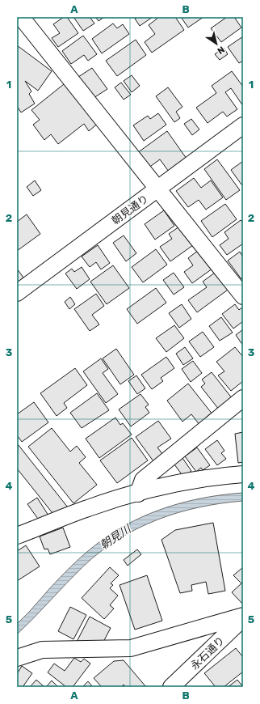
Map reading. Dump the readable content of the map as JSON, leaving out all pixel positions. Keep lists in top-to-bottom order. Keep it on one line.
{"streets":{"street":["朝見通り","永石通り"]},"water":["朝見川"],"north":"bottom right","grid":{"columns":["A","B"],"rows":["1","2","3","4","5"]}}
